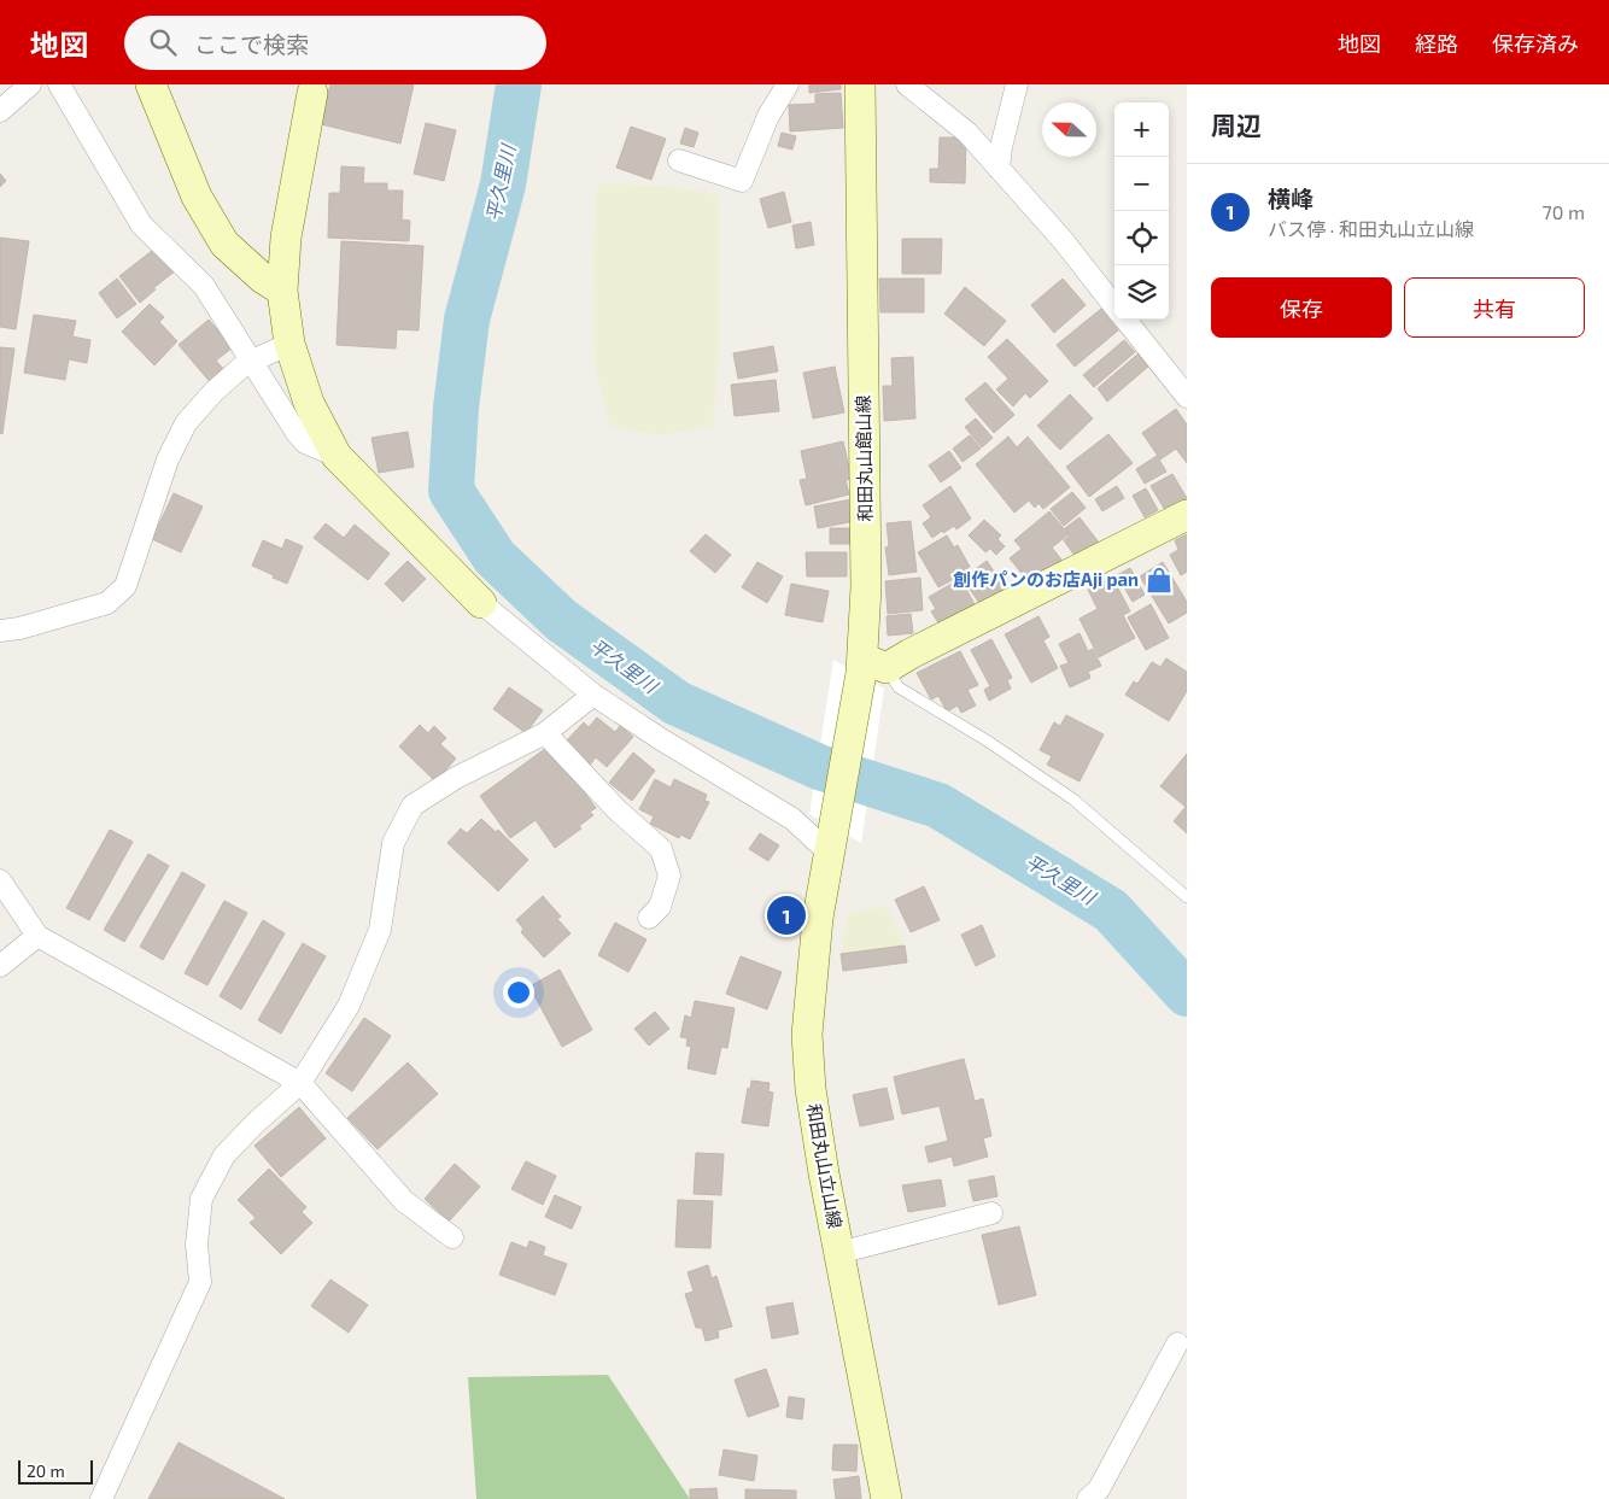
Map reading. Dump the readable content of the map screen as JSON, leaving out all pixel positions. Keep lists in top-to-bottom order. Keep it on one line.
{"streets":{"main road":["和田丸山館山線","和田丸山立山線"]},"crossings":[["和田丸山館山線","和田丸山立山線"]],"water":["平久里川"],"places":{"shop":["創作パンのお店Aji pan"]},"scale_bar":"20 m","north":"left","page":{"header":"地図","search":"ここで検索","nav":["地図","経路","保存済み"],"heading":"周辺","map_buttons":["+","−"],"list":[{"mark":"1","name":"横峰","note":"バス停 · 和田丸山立山線","value":"70 m"}],"buttons":["保存","共有"],"pins":"1","scale":"20 m"}}
